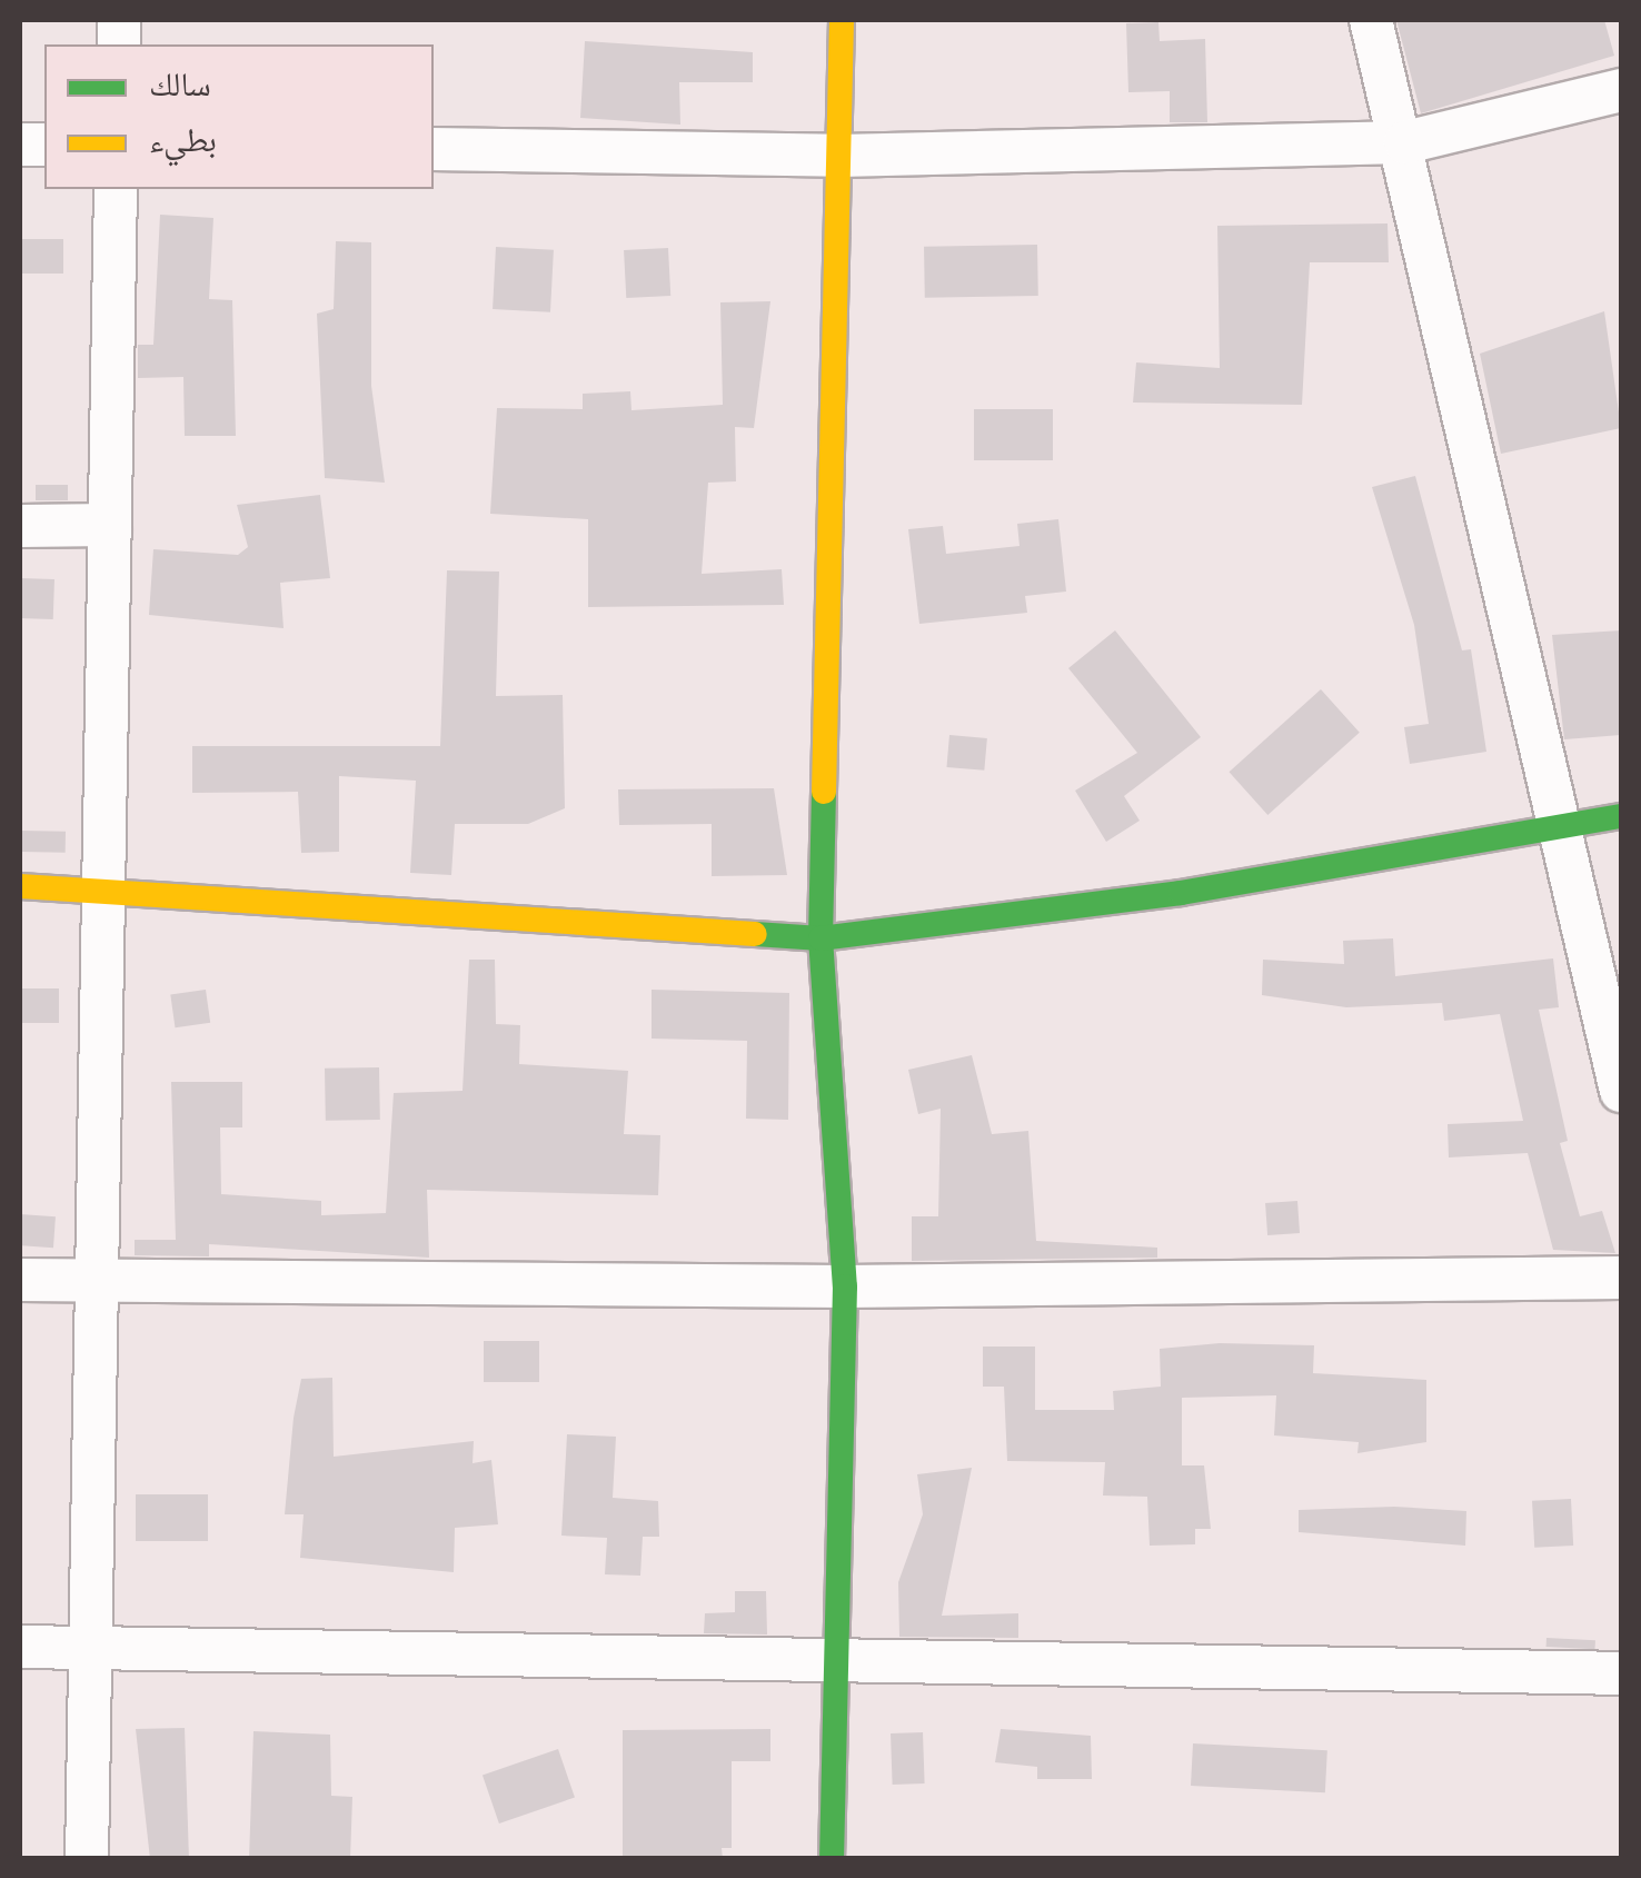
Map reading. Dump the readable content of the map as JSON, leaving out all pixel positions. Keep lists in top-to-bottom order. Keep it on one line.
{"legend":["سالك","بطيء"]}
